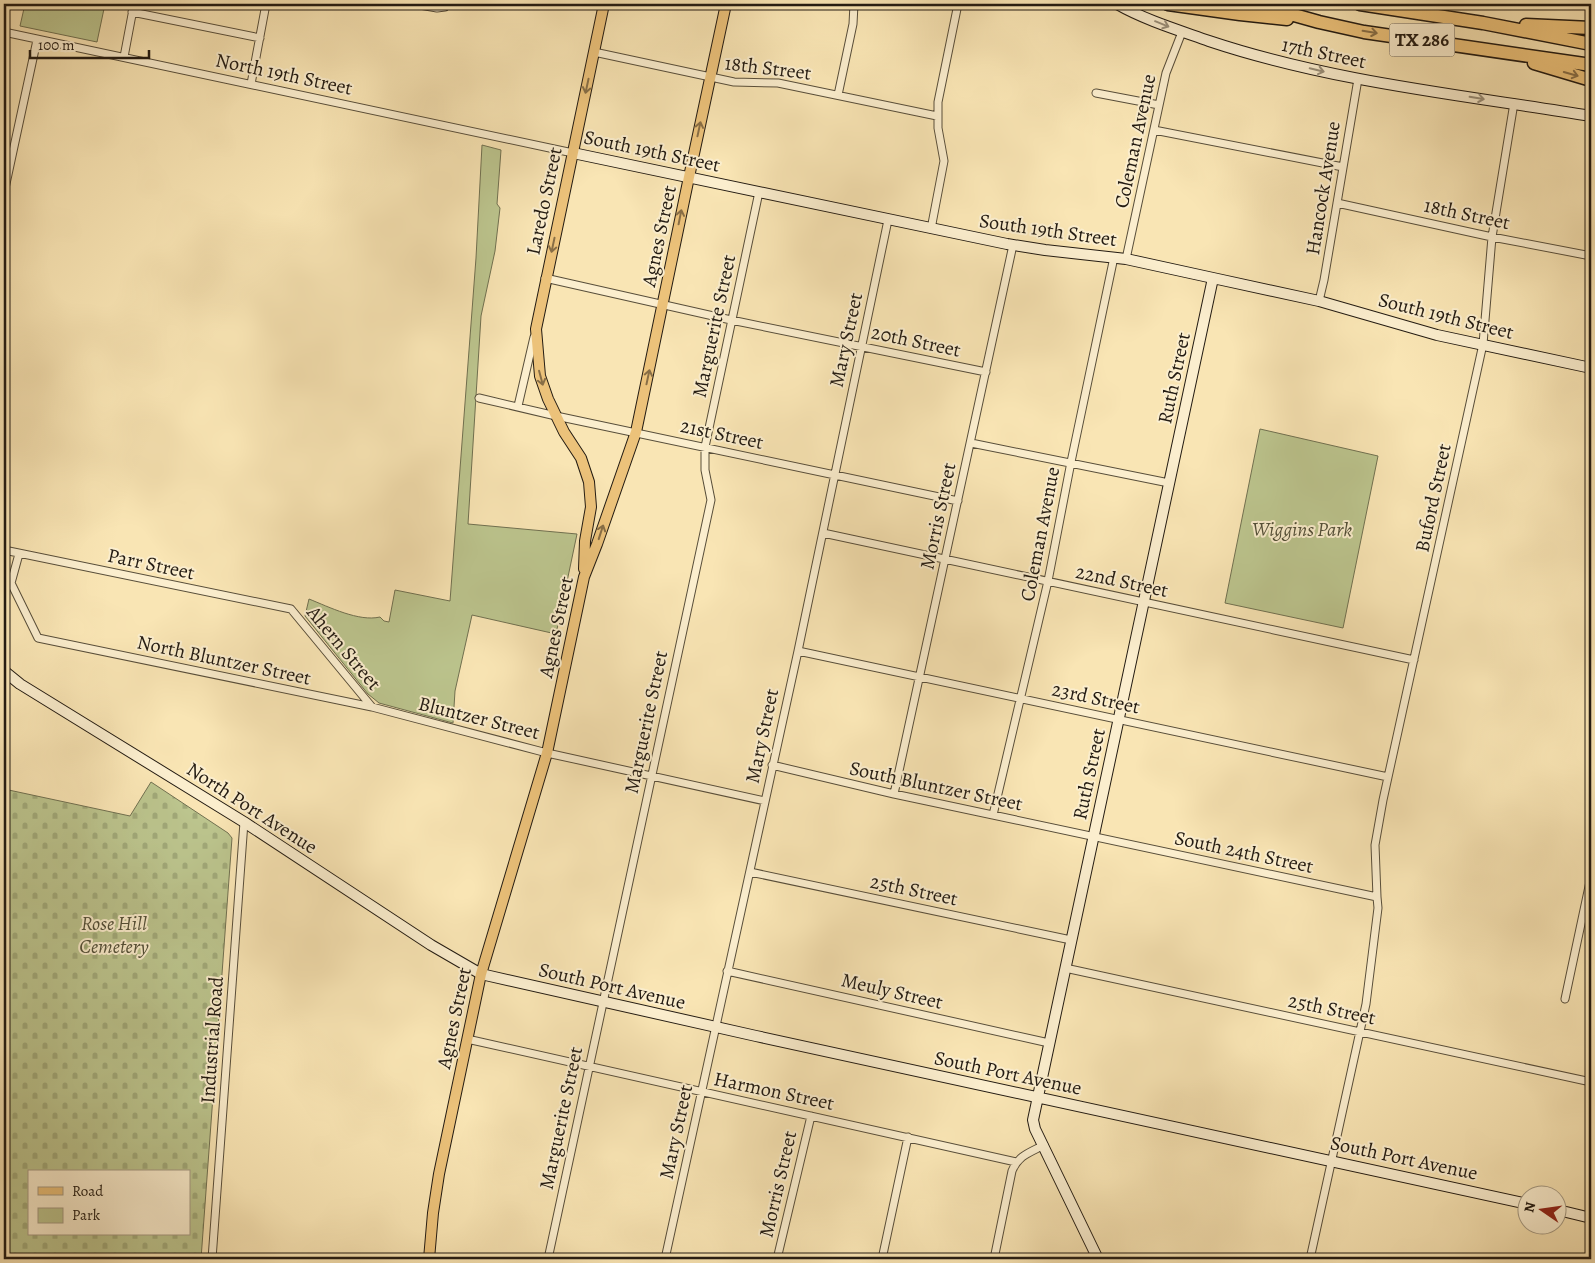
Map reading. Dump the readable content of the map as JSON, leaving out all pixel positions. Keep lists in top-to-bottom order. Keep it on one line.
{"streets":{"highway":["TX 286"],"main road":["17th Street","South 19th Street","Laredo Street","Agnes Street","Ruth Street","North Port Avenue","South Port Avenue"],"street":["18th Street","North 19th Street","Coleman Avenue","Hancock Avenue","Marguerite Street","Mary Street","20th Street","21st Street","Buford Street","Morris Street","Parr Street","22nd Street","Ahern Street","North Bluntzer Street","23rd Street","Bluntzer Street","South Bluntzer Street","South 24th Street","25th Street","Meuly Street","Industrial Road","Harmon Street"]},"crossings":[["17th Street","Coleman Avenue"],["17th Street","Hancock Avenue"],["17th Street","Buford Street"],["18th Street","Hancock Avenue"],["18th Street","Laredo Street"],["18th Street","Agnes Street"],["18th Street","Buford Street"],["North 19th Street","South 19th Street"],["Coleman Avenue","South 19th Street"],["Coleman Avenue","22nd Street"],["Coleman Avenue","23rd Street"],["Coleman Avenue","South Bluntzer Street"],["South 19th Street","Hancock Avenue"],["South 19th Street","Laredo Street"],["South 19th Street","Agnes Street"],["South 19th Street","Marguerite Street"],["South 19th Street","Mary Street"],["South 19th Street","Ruth Street"],["South 19th Street","Buford Street"],["South 19th Street","Morris Street"],["Laredo Street","20th Street"],["Laredo Street","21st Street"],["Agnes Street","20th Street"],["Agnes Street","21st Street"],["Agnes Street","Bluntzer Street"],["Agnes Street","North Port Avenue"],["Agnes Street","South Port Avenue"],["Agnes Street","Harmon Street"],["Marguerite Street","20th Street"],["Marguerite Street","21st Street"],["Marguerite Street","South Port Avenue"],["Marguerite Street","Harmon Street"],["Mary Street","20th Street"],["Mary Street","21st Street"],["Mary Street","22nd Street"],["Mary Street","23rd Street"],["Mary Street","South Bluntzer Street"],["Mary Street","25th Street"],["Mary Street","South Port Avenue"],["Mary Street","Meuly Street"],["Mary Street","Harmon Street"],["20th Street","Morris Street"],["Ruth Street","22nd Street"],["Ruth Street","23rd Street"],["Ruth Street","South Bluntzer Street"],["Ruth Street","South 24th Street"],["Ruth Street","25th Street"],["Ruth Street","South Port Avenue"],["Ruth Street","Meuly Street"],["21st Street","Morris Street"],["Buford Street","22nd Street"],["Buford Street","23rd Street"],["Buford Street","South 24th Street"],["Morris Street","22nd Street"],["Morris Street","23rd Street"],["Morris Street","South Bluntzer Street"],["Morris Street","Harmon Street"],["Parr Street","Ahern Street"],["Parr Street","North Bluntzer Street"],["Ahern Street","North Bluntzer Street"],["North Bluntzer Street","Bluntzer Street"],["South Bluntzer Street","South 24th Street"],["North Port Avenue","South Port Avenue"],["North Port Avenue","Industrial Road"]],"one_way":["17th Street","Laredo Street","Agnes Street"],"parks":["Wiggins Park","Rose Hill Cemetery"],"legend":["Road","Park"],"scale_bar":"100 m","north":"left"}
